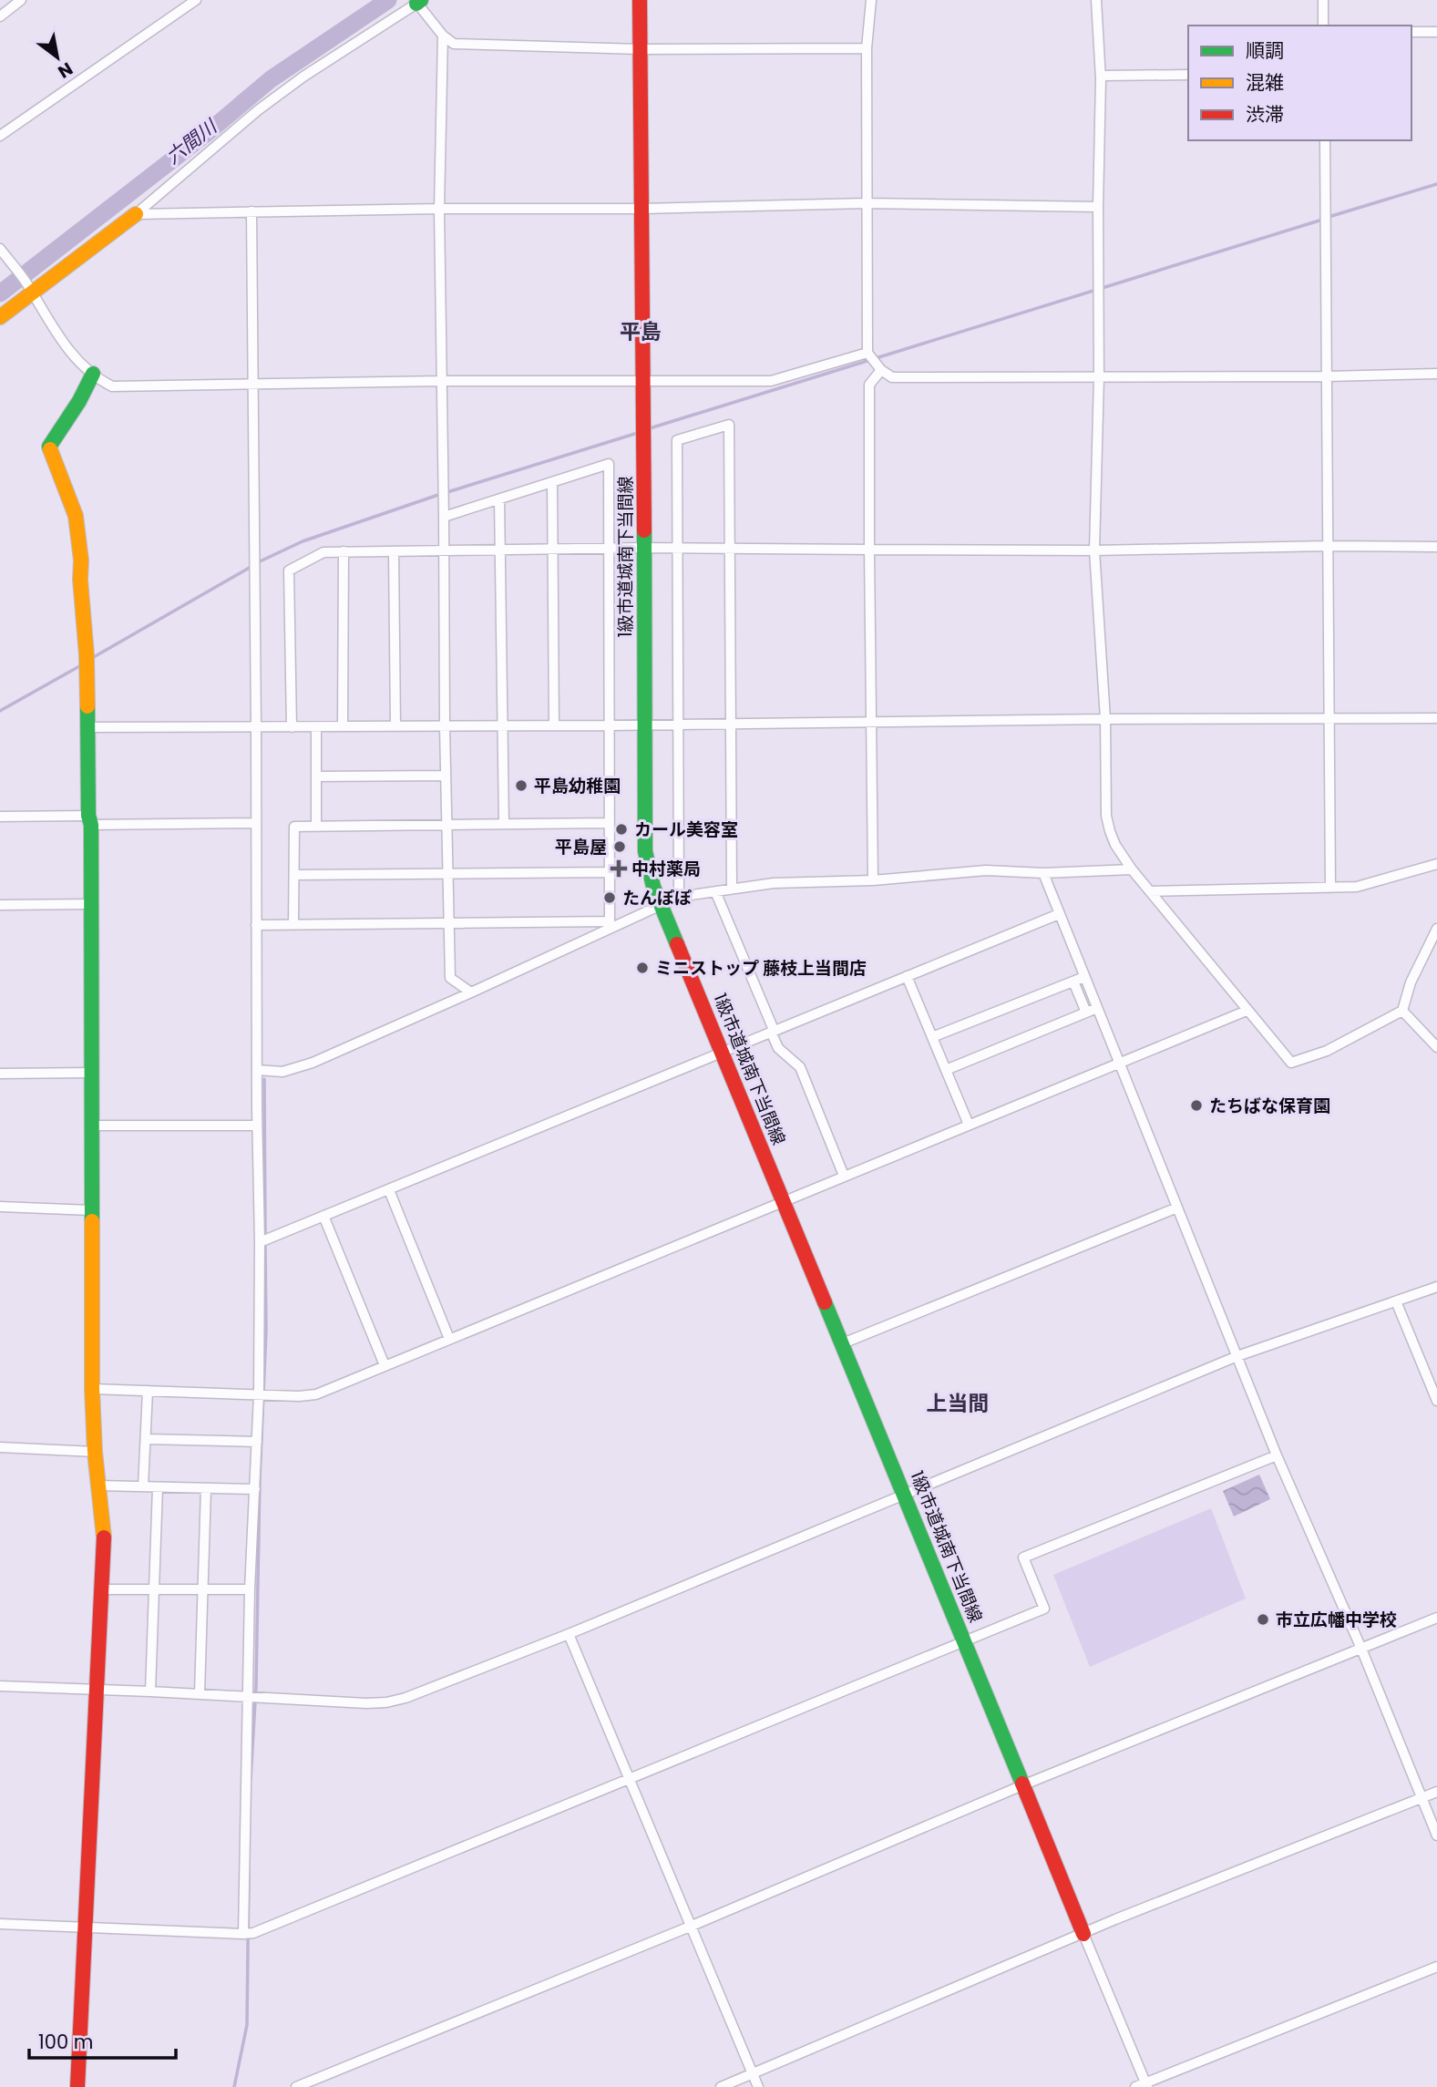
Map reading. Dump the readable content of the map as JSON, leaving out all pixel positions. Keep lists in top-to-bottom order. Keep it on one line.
{"streets":{"street":["1級市道城南下当間線"]},"districts":["平島","上当間"],"water":["六間川"],"places":{"other":["平島幼稚園","カール美容室","平島屋","たんぽぽ","ミニストップ 藤枝上当間店","たちばな保育園","市立広幡中学校"],"health":["中村薬局"]},"legend":["順調","混雑","渋滞"],"scale_bar":"100 m","north":"bottom right"}
